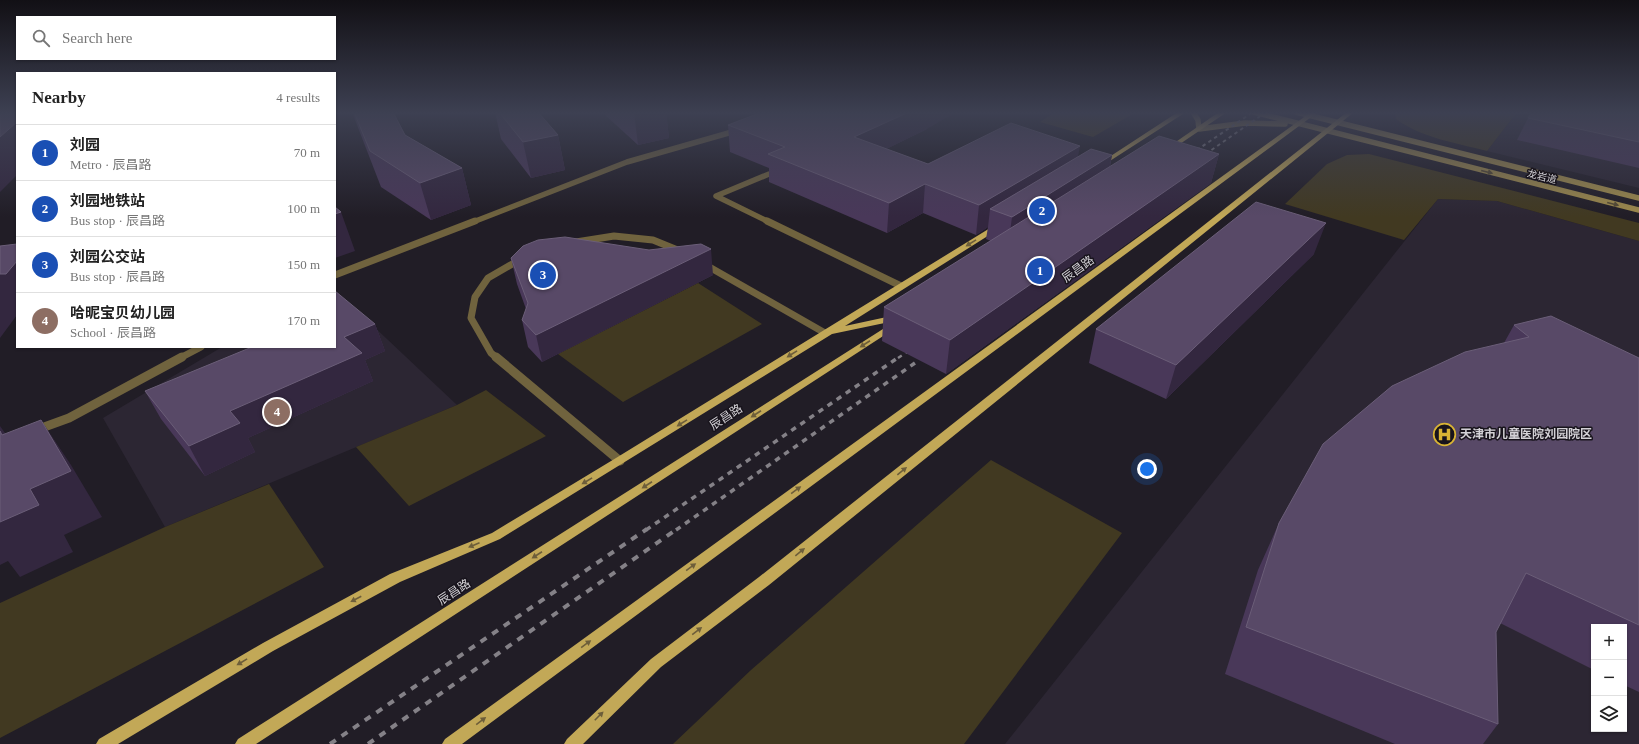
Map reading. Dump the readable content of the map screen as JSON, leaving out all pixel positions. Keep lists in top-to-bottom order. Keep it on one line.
{"streets":{"main road":["龙岩道","辰昌路"]},"places":{"hospital":["天津市儿童医院刘园院区"]},"page":{"search":"Search here","heading":["Nearby","4 results"],"list":[{"mark":"1","name":"刘园","note":"Metro · 辰昌路","value":"70 m"},{"mark":"2","name":"刘园地铁站","note":"Bus stop · 辰昌路","value":"100 m"},{"mark":"3","name":"刘园公交站","note":"Bus stop · 辰昌路","value":"150 m"},{"mark":"4","name":"哈昵宝贝幼儿园","note":"School · 辰昌路","value":"170 m"}],"pins":["2","1","3","4"],"map_buttons":["+","−"]}}
